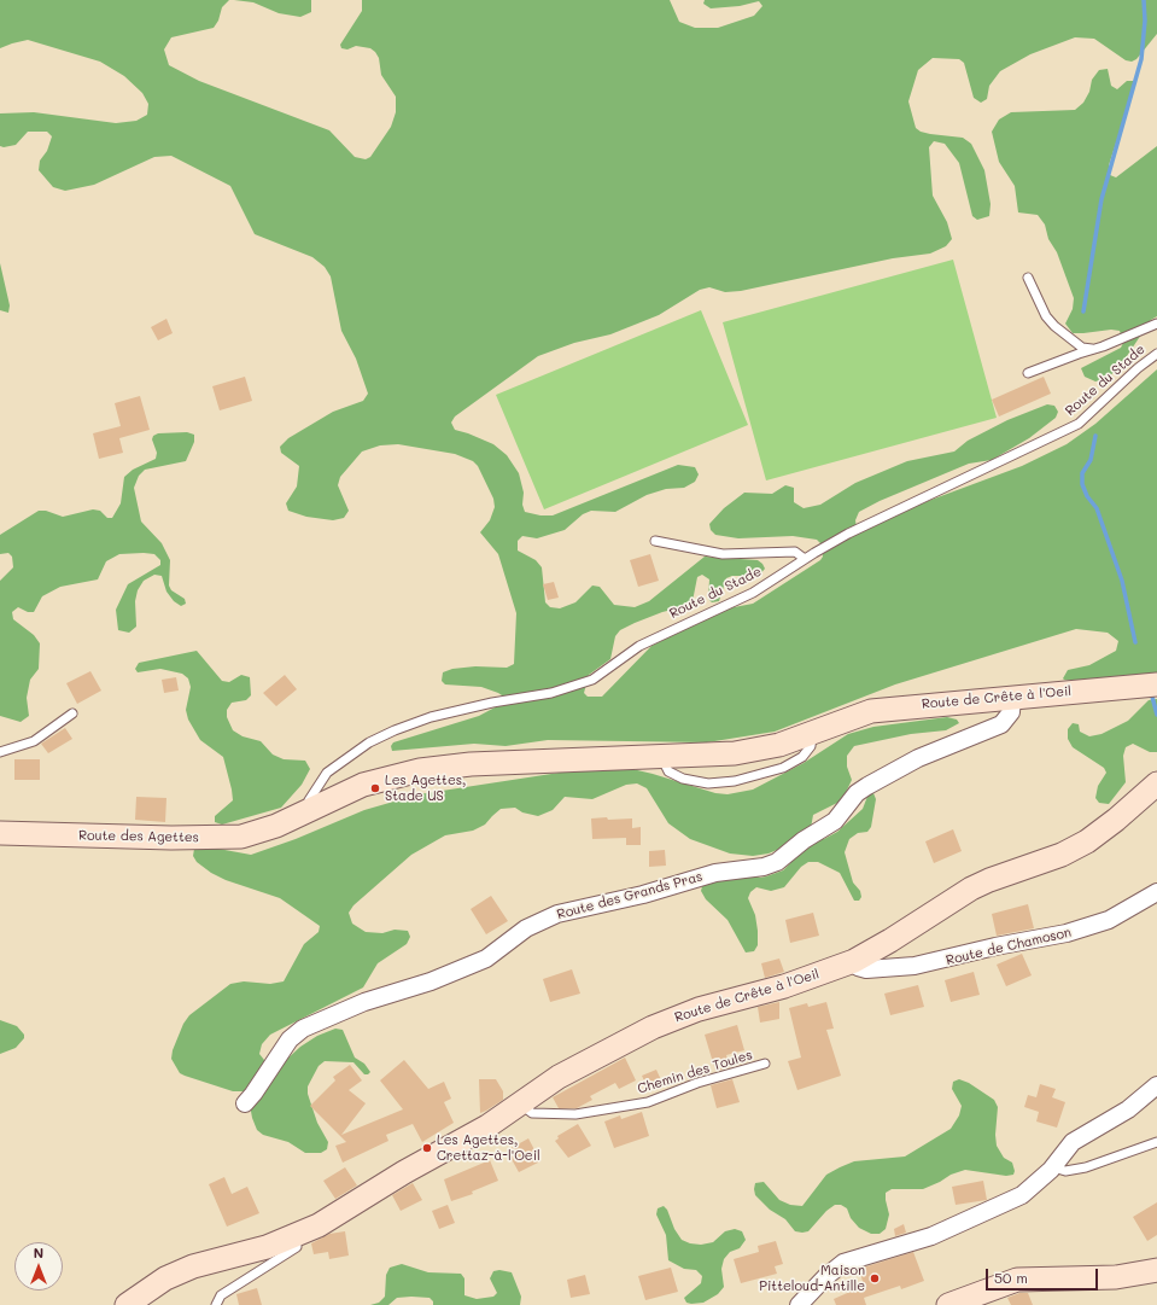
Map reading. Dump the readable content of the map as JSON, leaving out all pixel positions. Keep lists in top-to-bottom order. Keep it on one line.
{"streets":{"street":["Route de Crête à l'Oeil","Route des Agettes","Route des Grands Pras","Route de Chamoson"],"lane":["Route du Stade","Chemin des Toules"]},"crossings":[["Route du Stade","Route de Crête à l'Oeil"],["Route de Crête à l'Oeil","Route des Agettes"],["Route de Crête à l'Oeil","Route des Grands Pras"],["Route de Crête à l'Oeil","Route de Chamoson"],["Route de Crête à l'Oeil","Chemin des Toules"]],"places":["Les Agettes, Stade US","Les Agettes, Crettaz-à-l'Oeil","Maison Pitteloud-Antille"],"scale_bar":"50 m","north":"top"}
